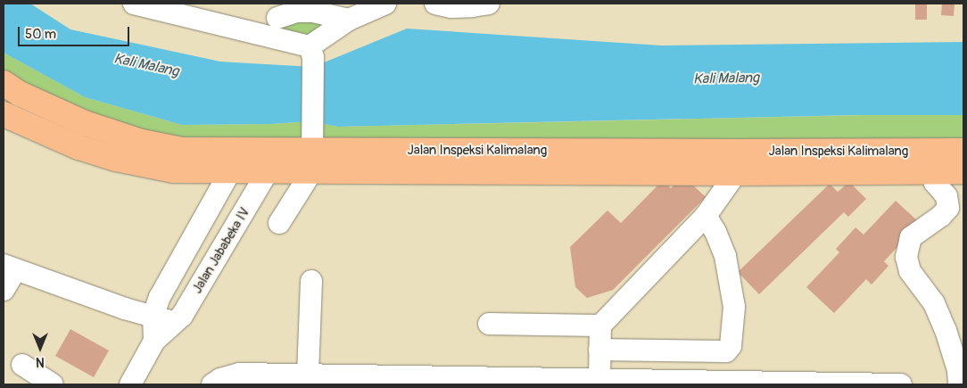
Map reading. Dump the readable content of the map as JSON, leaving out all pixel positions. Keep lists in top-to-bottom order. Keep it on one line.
{"streets":{"main road":["Jalan Inspeksi Kalimalang"],"street":["Jalan Jababeka IV"]},"crossings":[["Jalan Inspeksi Kalimalang","Jalan Jababeka IV"]],"water":["Kali Malang"],"scale_bar":"50 m","north":"bottom"}
